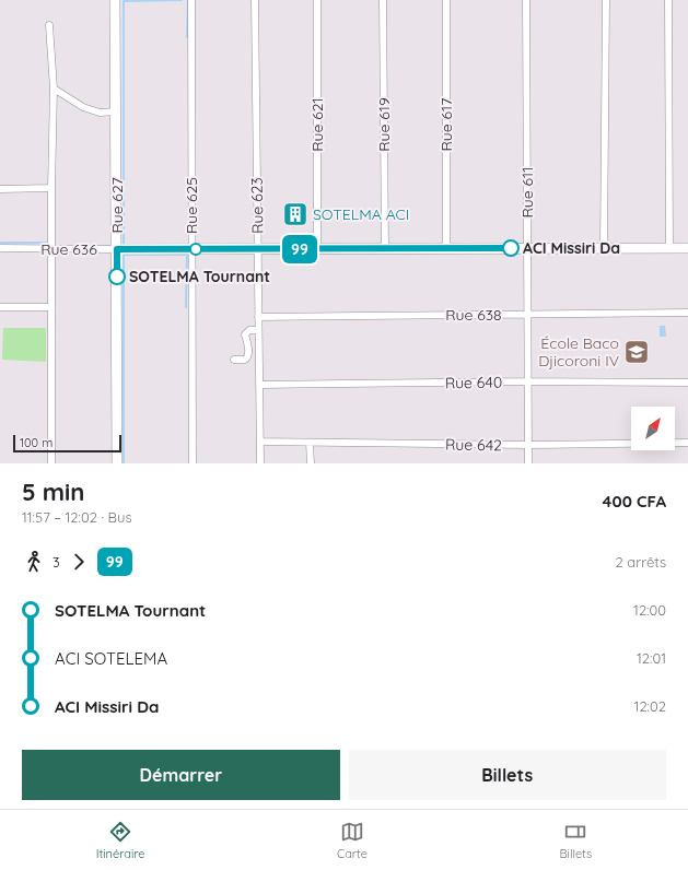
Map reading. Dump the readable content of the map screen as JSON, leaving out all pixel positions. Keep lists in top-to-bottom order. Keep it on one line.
{"streets":{"street":["Rue 621","Rue 619","Rue 617","Rue 611","Rue 627","Rue 625","Rue 623","Rue 636","Rue 638","Rue 640","Rue 642"]},"crossings":[["Rue 621","Rue 636"],["Rue 619","Rue 636"],["Rue 617","Rue 636"],["Rue 611","Rue 636"],["Rue 611","Rue 638"],["Rue 611","Rue 640"],["Rue 611","Rue 642"],["Rue 627","Rue 636"],["Rue 625","Rue 636"],["Rue 623","Rue 636"],["Rue 623","Rue 638"],["Rue 623","Rue 640"],["Rue 623","Rue 642"]],"places":{"building":["SOTELMA ACI"],"other":["ACI Missiri Da","SOTELMA Tournant"],"school or university":["École Baco Djicoroni IV"]},"lines":["bus line 99"],"scale_bar":"100 m","north":"top right","page":{"on_map":"99","scale":"100 m","heading":["5 min","11:57 – 12:02 · Bus","400 CFA"],"legs":["3","99","2 arrêts"],"list":[{"name":"SOTELMA Tournant","value":"12:00"},{"name":"ACI SOTELEMA","value":"12:01"},{"name":"ACI Missiri Da","value":"12:02"}],"buttons":["Démarrer","Billets"],"tabs":["Itinéraire","Carte","Billets"]}}
